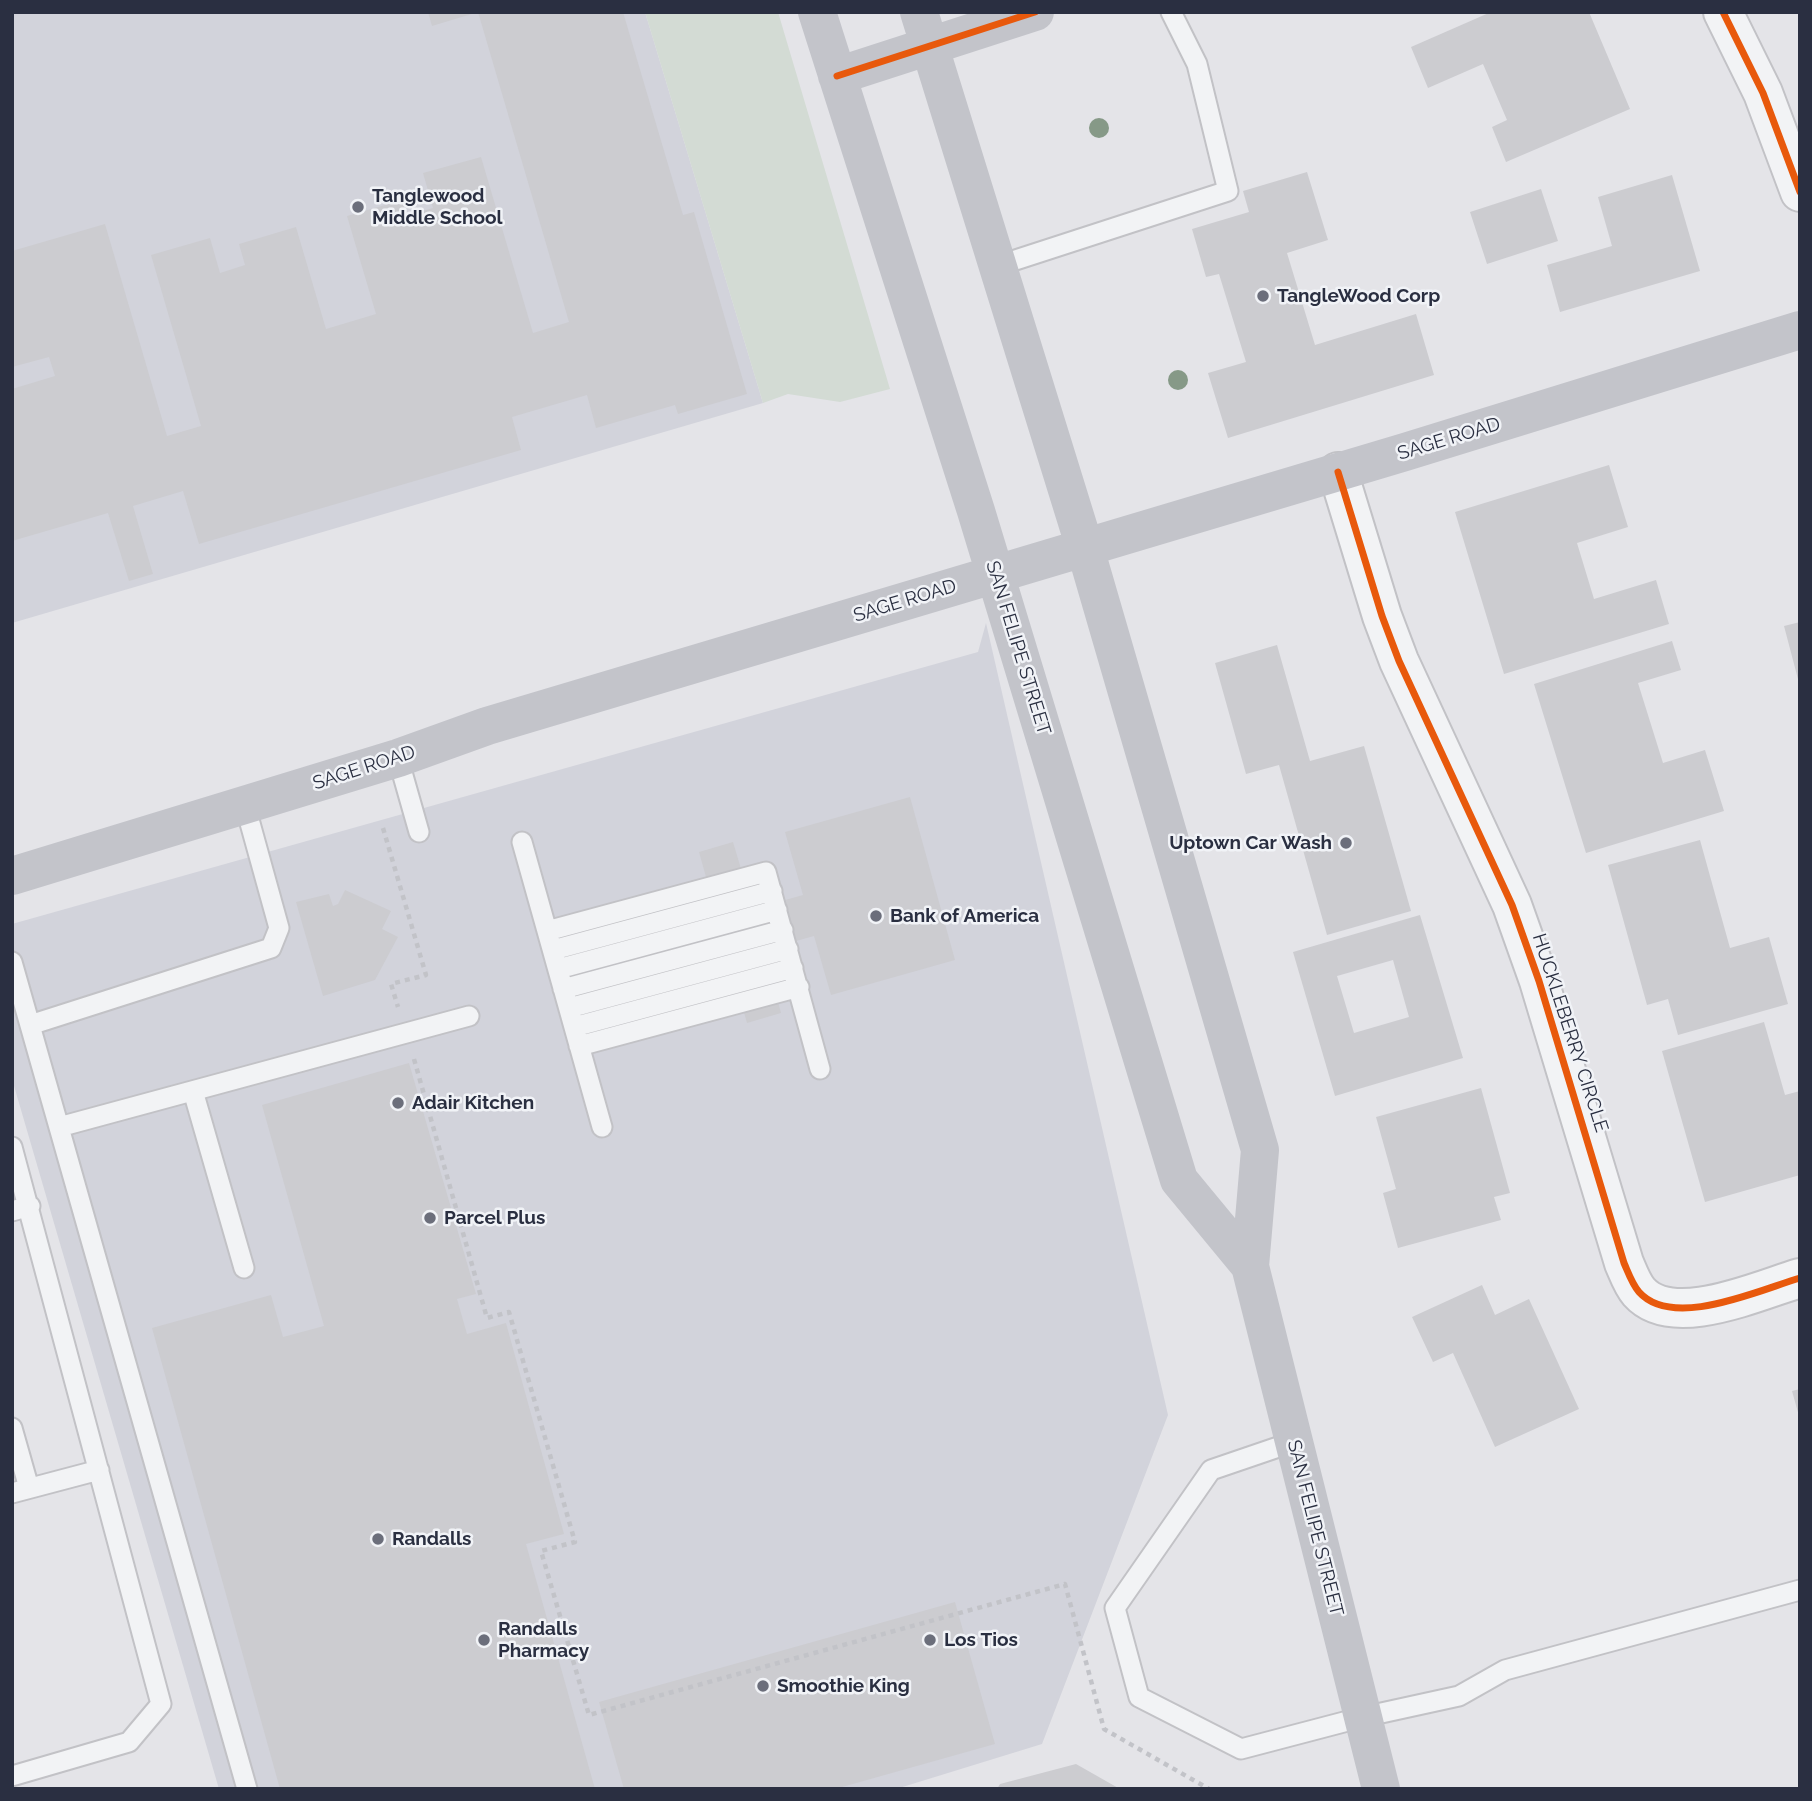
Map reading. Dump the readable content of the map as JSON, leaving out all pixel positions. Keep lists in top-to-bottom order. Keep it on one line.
{"streets":{"main road":["SAGE ROAD","SAN FELIPE STREET"],"street":["HUCKLEBERRY CIRCLE"]},"crossings":[["SAGE ROAD","SAN FELIPE STREET"],["SAGE ROAD","HUCKLEBERRY CIRCLE"]],"places":["Tanglewood Middle School","TangleWood Corp","Uptown Car Wash","Bank of America","Adair Kitchen","Parcel Plus","Randalls","Randalls Pharmacy","Los Tios","Smoothie King"]}
